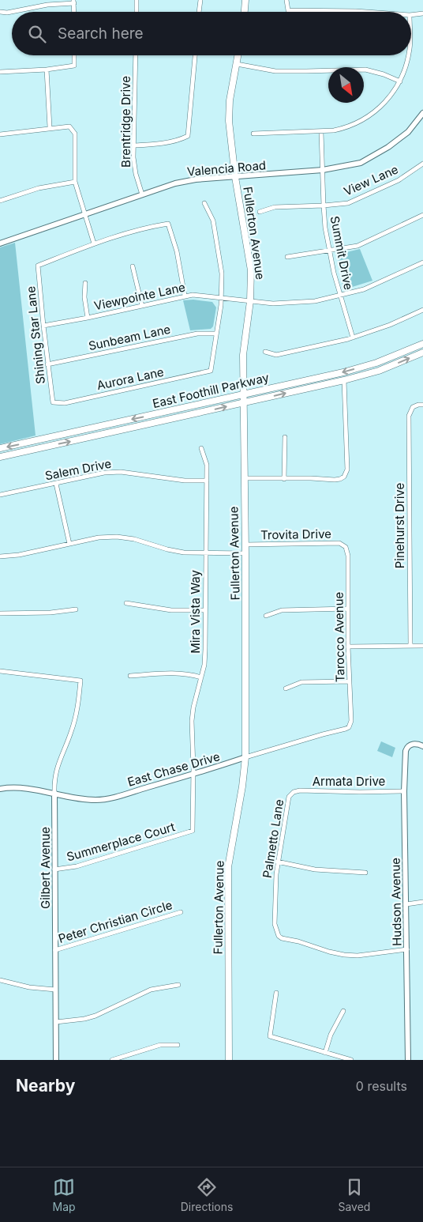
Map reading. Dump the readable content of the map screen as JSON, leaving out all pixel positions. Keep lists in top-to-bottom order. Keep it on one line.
{"streets":{"main road":["Fullerton Avenue","East Foothill Parkway"],"street":["Brentridge Drive","Valencia Road","View Lane","Summit Drive","Viewpointe Lane","Shining Star Lane","Sunbeam Lane","Aurora Lane","Salem Drive","Pinehurst Drive","Trovita Drive","Mira Vista Way","Tarocco Avenue","East Chase Drive","Armata Drive","Palmetto Lane","Summerplace Court","Gilbert Avenue","Hudson Avenue","Peter Christian Circle"]},"crossings":[["Brentridge Drive","Valencia Road"],["Valencia Road","Fullerton Avenue"],["Valencia Road","Summit Drive"],["View Lane","Summit Drive"],["Fullerton Avenue","Viewpointe Lane"],["Fullerton Avenue","East Foothill Parkway"],["Fullerton Avenue","Trovita Drive"],["Fullerton Avenue","East Chase Drive"],["Summit Drive","Viewpointe Lane"],["Viewpointe Lane","Shining Star Lane"],["Shining Star Lane","Sunbeam Lane"],["Shining Star Lane","Aurora Lane"],["Sunbeam Lane","Aurora Lane"],["Salem Drive","Mira Vista Way"],["Trovita Drive","Tarocco Avenue"],["Mira Vista Way","East Chase Drive"],["Mira Vista Way","Summerplace Court"],["Tarocco Avenue","East Chase Drive"],["East Chase Drive","Gilbert Avenue"],["Armata Drive","Palmetto Lane"],["Armata Drive","Hudson Avenue"],["Palmetto Lane","Hudson Avenue"],["Summerplace Court","Gilbert Avenue"],["Gilbert Avenue","Peter Christian Circle"]],"north":"bottom right","page":{"search":"Search here","heading":["Nearby","0 results"],"nav":["Map","Directions","Saved"]}}
